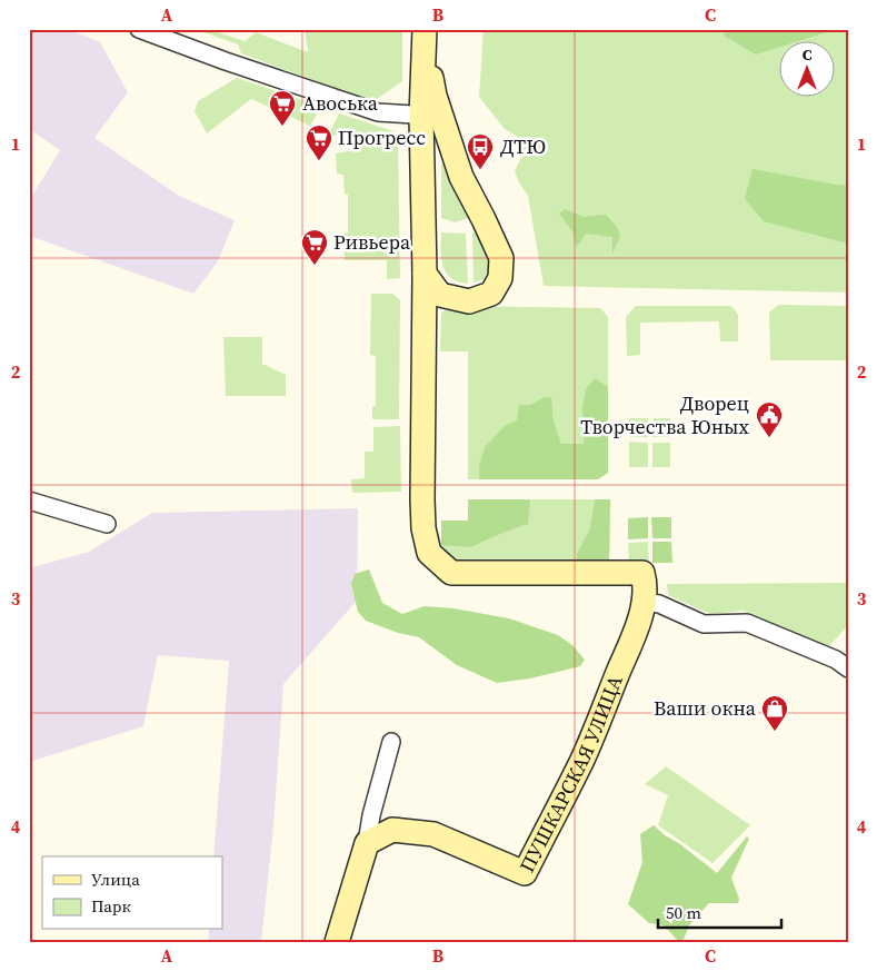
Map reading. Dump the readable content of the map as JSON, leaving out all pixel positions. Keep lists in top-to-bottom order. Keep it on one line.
{"streets":{"street":["ПУШКАРСКАЯ УЛИЦА"]},"places":{"supermarket":["Авоська","Прогресс","Ривьера"],"bus stop":["ДТЮ"],"public building":["Дворец Творчества Юных"],"shop":["Ваши окна"]},"legend":["Улица","Парк"],"scale_bar":"50 m","north":"top","grid":{"columns":["A","B","C"],"rows":["1","2","3","4"]}}
